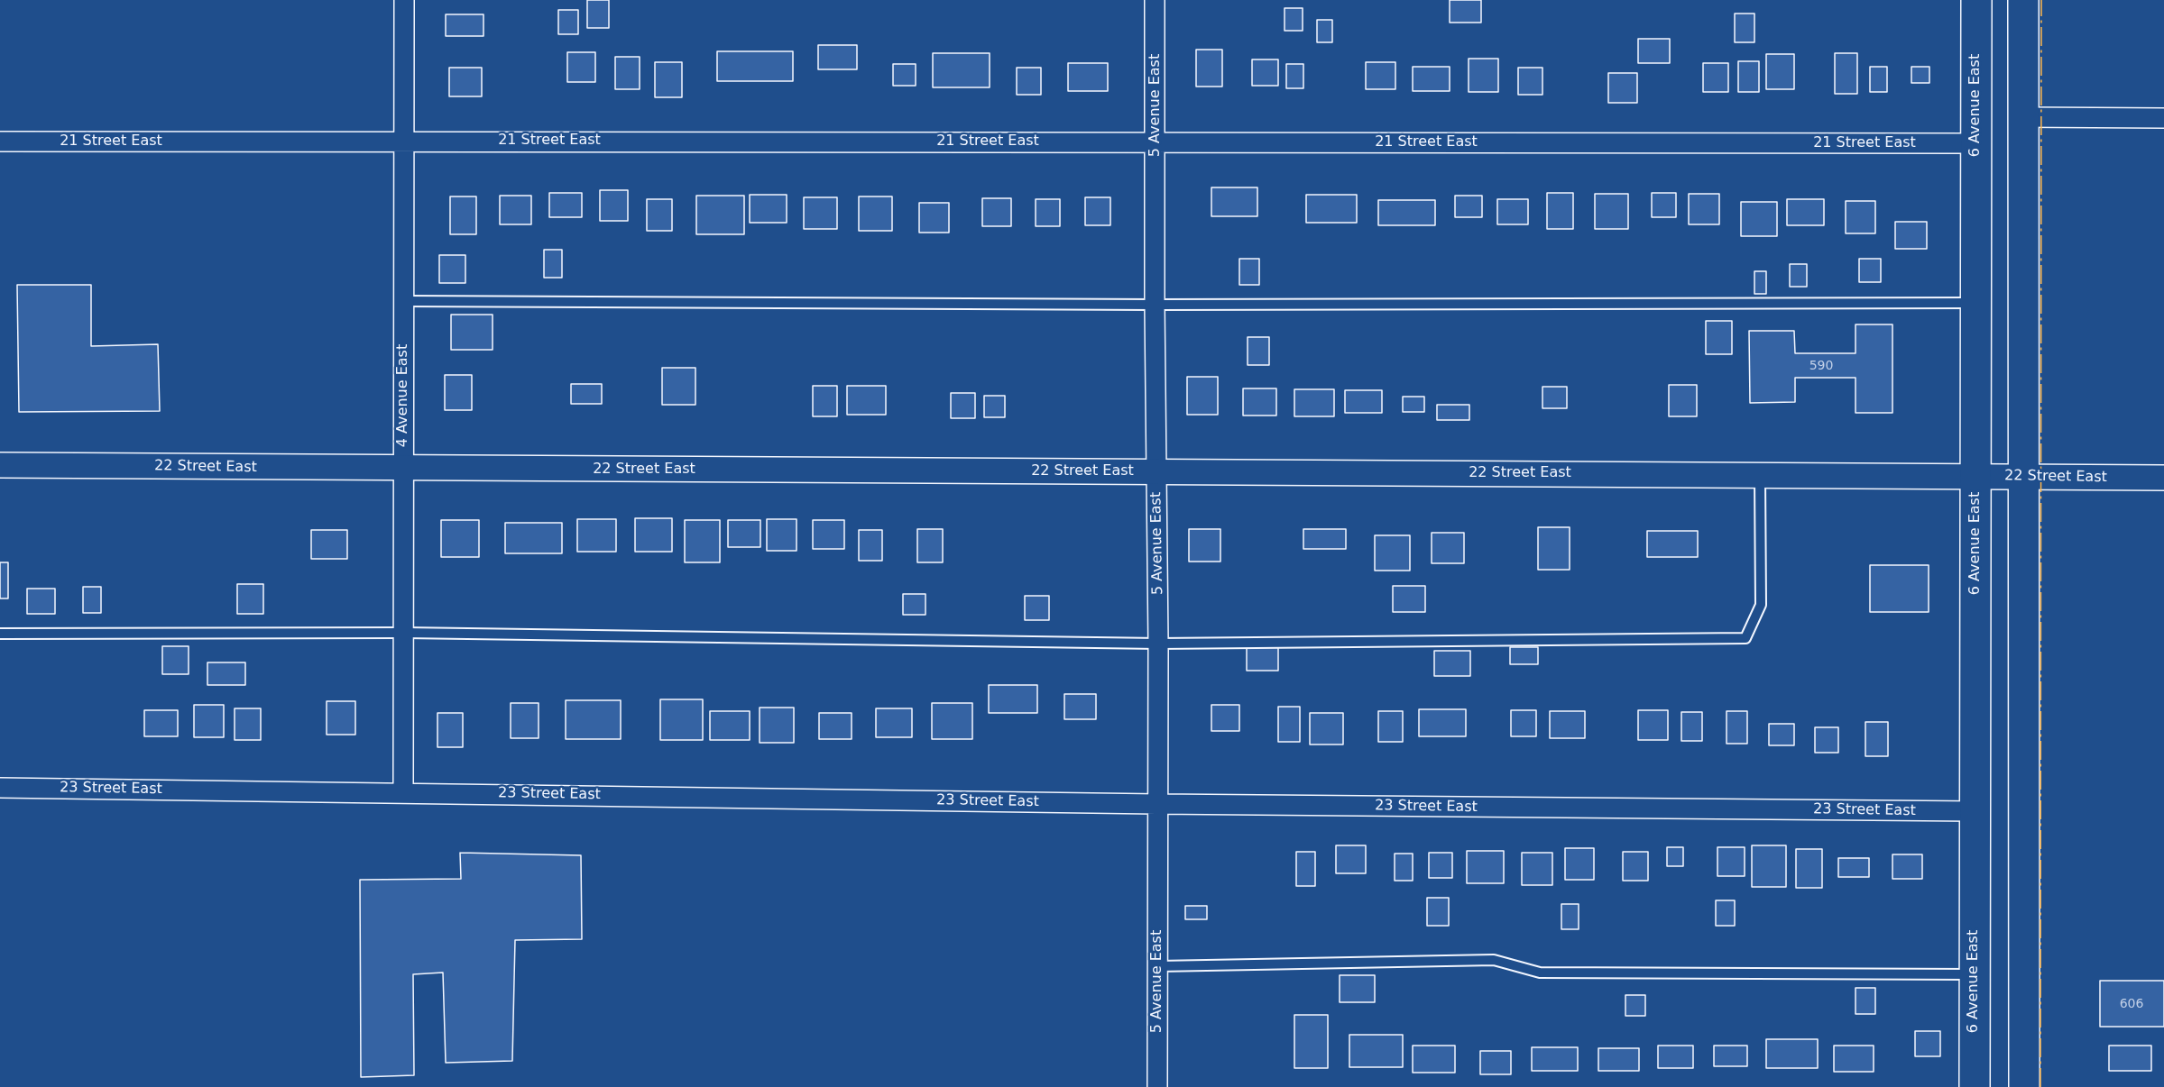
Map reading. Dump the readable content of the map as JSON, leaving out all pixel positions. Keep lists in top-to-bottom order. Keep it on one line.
{"streets":{"main road":["6 Avenue East"],"street":["5 Avenue East","21 Street East","4 Avenue East","22 Street East","23 Street East"]},"crossings":[["5 Avenue East","21 Street East"],["5 Avenue East","22 Street East"],["5 Avenue East","23 Street East"],["6 Avenue East","21 Street East"],["6 Avenue East","22 Street East"],["6 Avenue East","23 Street East"],["21 Street East","4 Avenue East"],["4 Avenue East","22 Street East"],["4 Avenue East","23 Street East"]],"house_numbers":["590","606"]}
